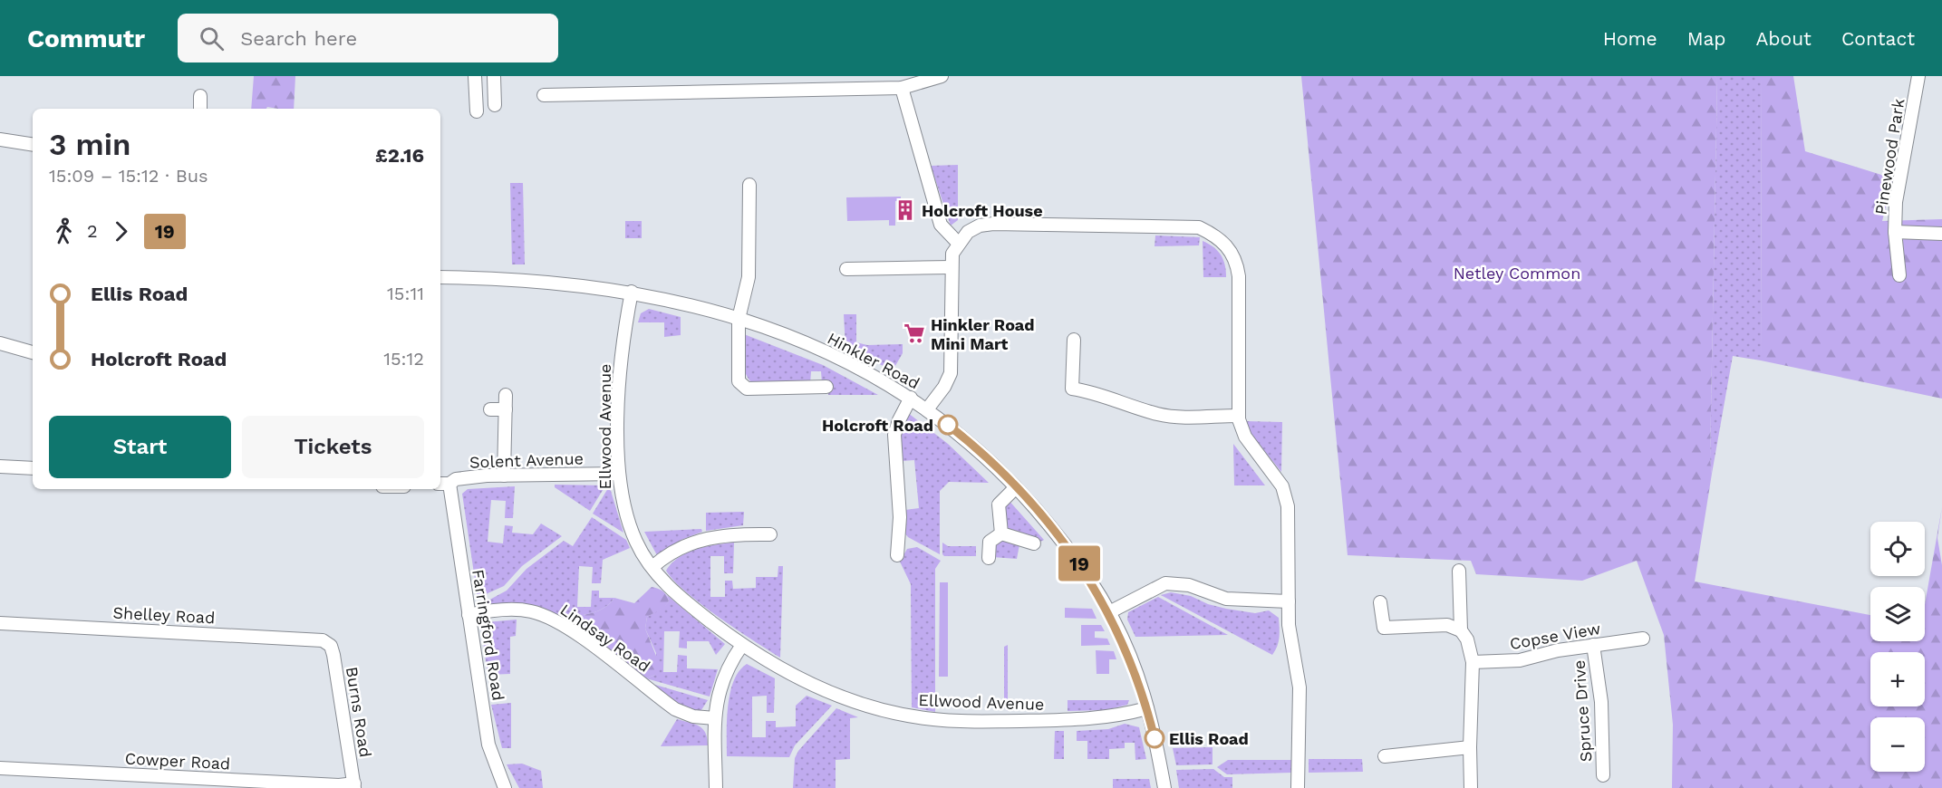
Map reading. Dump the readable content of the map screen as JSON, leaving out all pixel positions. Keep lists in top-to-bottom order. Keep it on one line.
{"streets":{"street":["Pinewood Park","Hinkler Road","Ellwood Avenue","Solent Avenue","Shelley Road","Farringford Road","Copse View","Lindsay Road","Spruce Drive","Burns Road","Cowper Road"]},"crossings":[["Hinkler Road","Ellwood Avenue"],["Ellwood Avenue","Solent Avenue"],["Solent Avenue","Farringford Road"],["Shelley Road","Burns Road"],["Farringford Road","Lindsay Road"],["Copse View","Spruce Drive"],["Burns Road","Cowper Road"]],"parks":["Netley Common"],"places":{"building":["Holcroft House"],"supermarket":["Hinkler Road Mini Mart"],"other":["Holcroft Road","Ellis Road"]},"lines":["bus line 19"],"page":{"header":"Commutr","search":"Search here","nav":["Home","Map","About","Contact"],"on_map":"19","heading":["3 min","15:09 – 15:12 · Bus","£2.16"],"legs":["2","19"],"list":[{"name":"Ellis Road","value":"15:11"},{"name":"Holcroft Road","value":"15:12"}],"buttons":["Start","Tickets"],"map_buttons":["+","−"]}}
